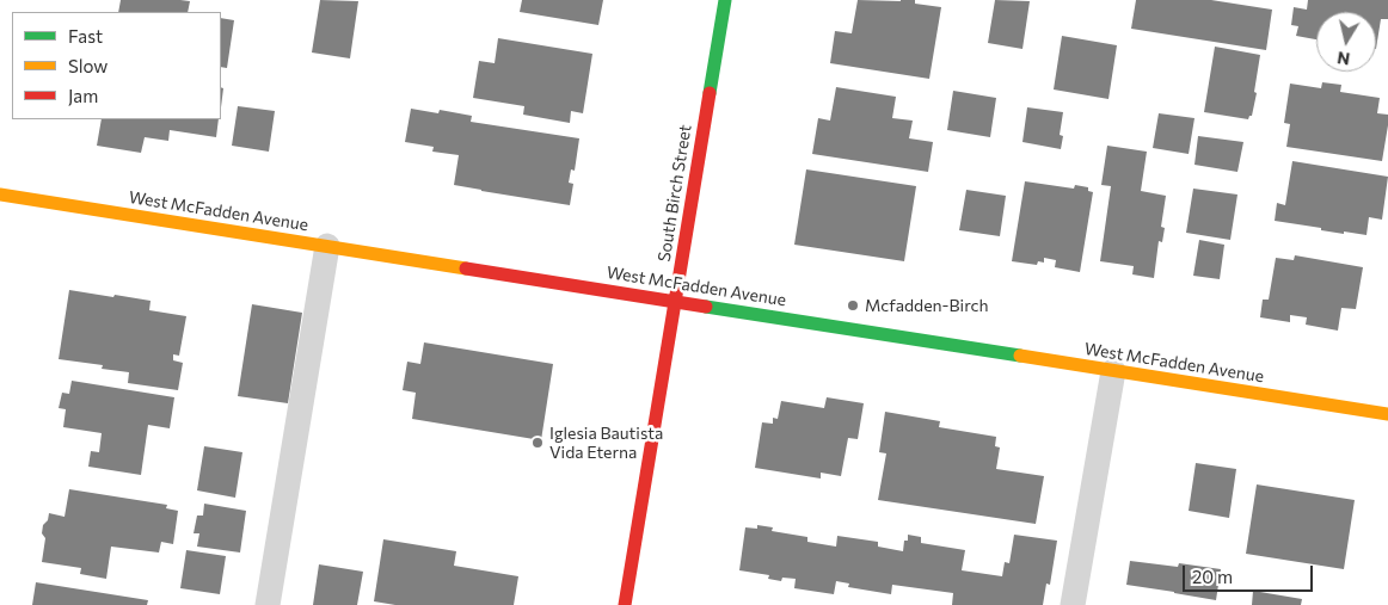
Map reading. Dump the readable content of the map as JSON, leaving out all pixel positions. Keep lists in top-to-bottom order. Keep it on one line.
{"streets":{"street":["South Birch Street","West McFadden Avenue"]},"crossings":[["South Birch Street","West McFadden Avenue"]],"places":["Mcfadden-Birch","Iglesia Bautista Vida Eterna"],"legend":["Fast","Slow","Jam"],"scale_bar":"20 m","north":"bottom"}
